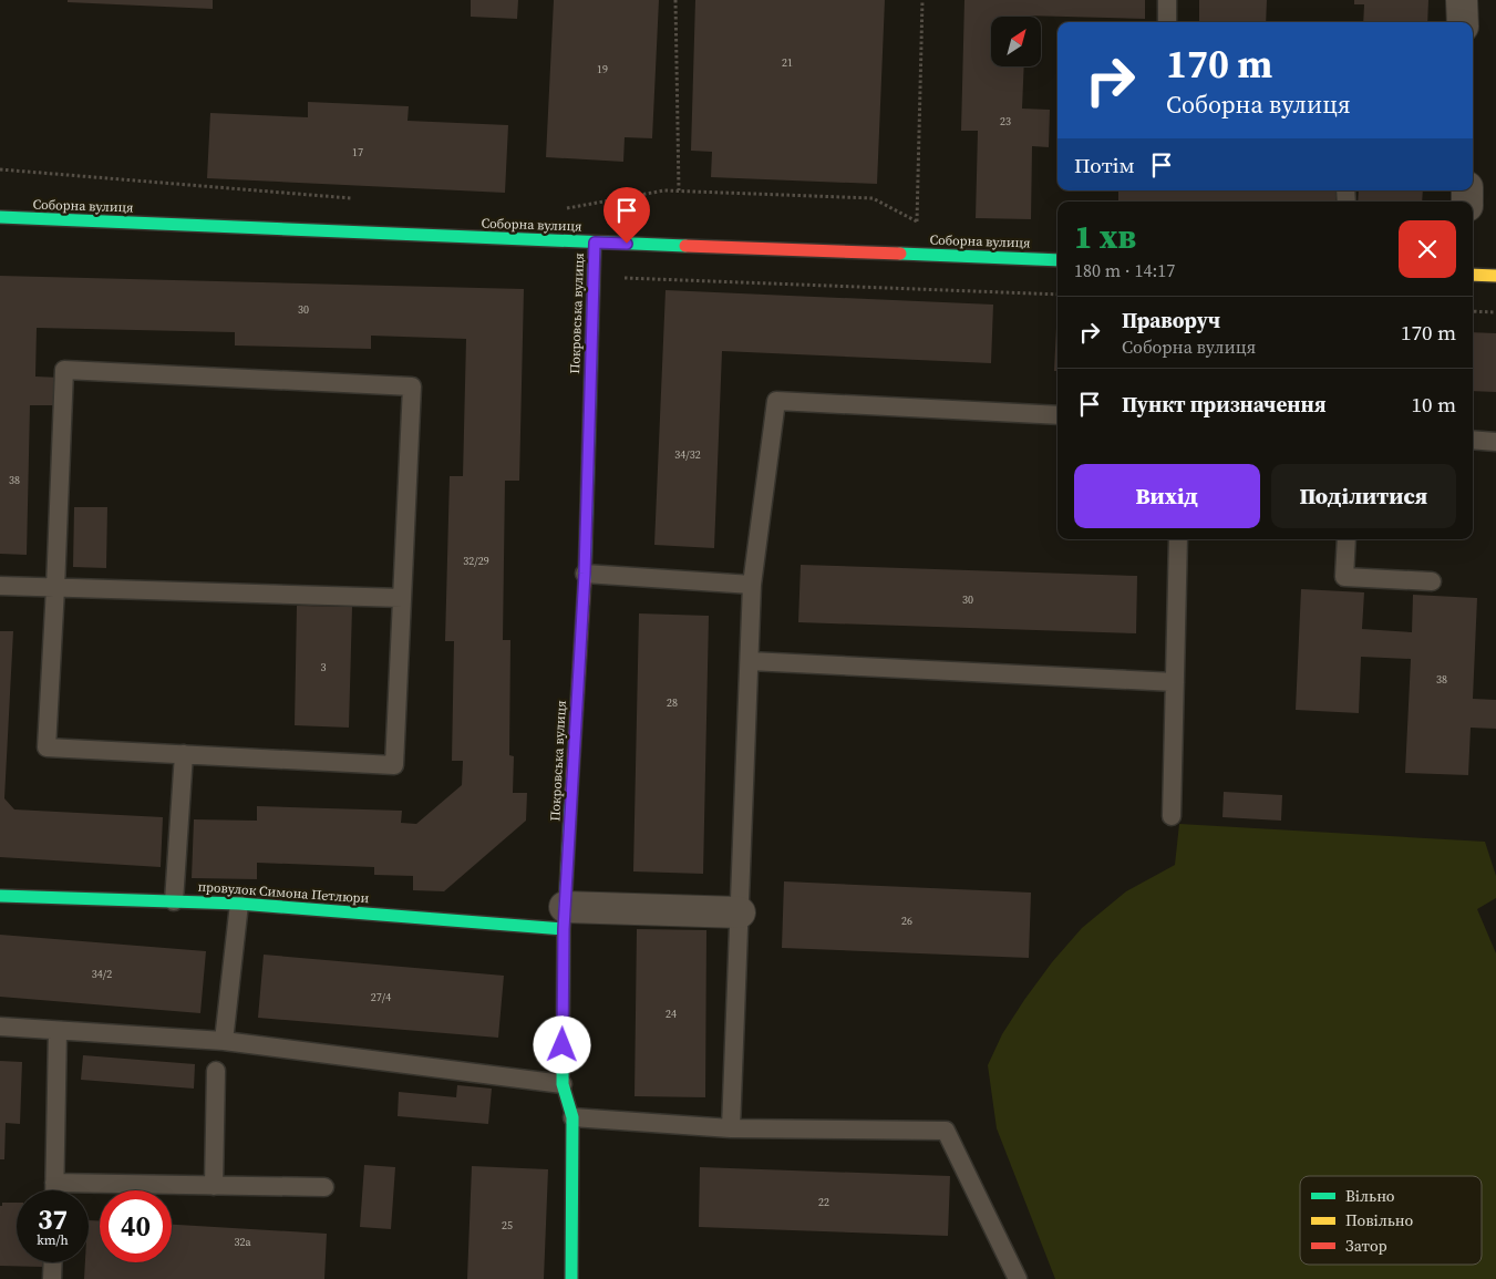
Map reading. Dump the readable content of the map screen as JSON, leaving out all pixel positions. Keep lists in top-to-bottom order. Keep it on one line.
{"streets":{"street":["Соборна вулиця","Покровська вулиця","провулок Симона Петлюри"]},"crossings":[["Соборна вулиця","Покровська вулиця"],["Покровська вулиця","провулок Симона Петлюри"]],"house_numbers":["21","19","23","17","30","34/32","38","32/29","30","3","38","28","26","34/2","27/4","24","22","25","32а"],"legend":["Вільно","Повільно","Затор"],"north":"top right","page":{"turn":["170 m","Соборна вулиця"],"then":"Потім","heading":["1 хв","180 m · 14:17"],"list":[{"name":"Праворуч","note":"Соборна вулиця","value":"170 m"},{"name":"Пункт призначення","value":"10 m"}],"buttons":["Вихід","Поділитися"],"speed":"37 km/h","limit":"40"}}
